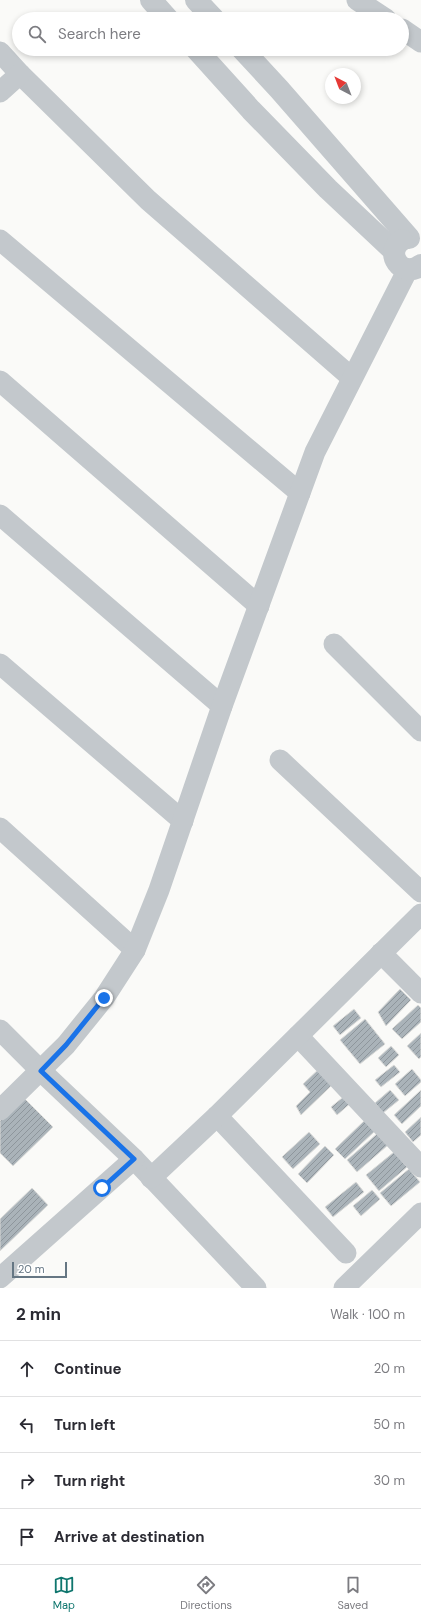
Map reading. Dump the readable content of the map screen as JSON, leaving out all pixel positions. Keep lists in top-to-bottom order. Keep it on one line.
{"scale_bar":"20 m","north":"top left","page":{"search":"Search here","scale":"20 m","heading":["2 min","Walk · 100 m"],"list":[["Continue","20 m"],["Turn left","50 m"],["Turn right","30 m"],"Arrive at destination"],"nav":["Map","Directions","Saved"]}}
